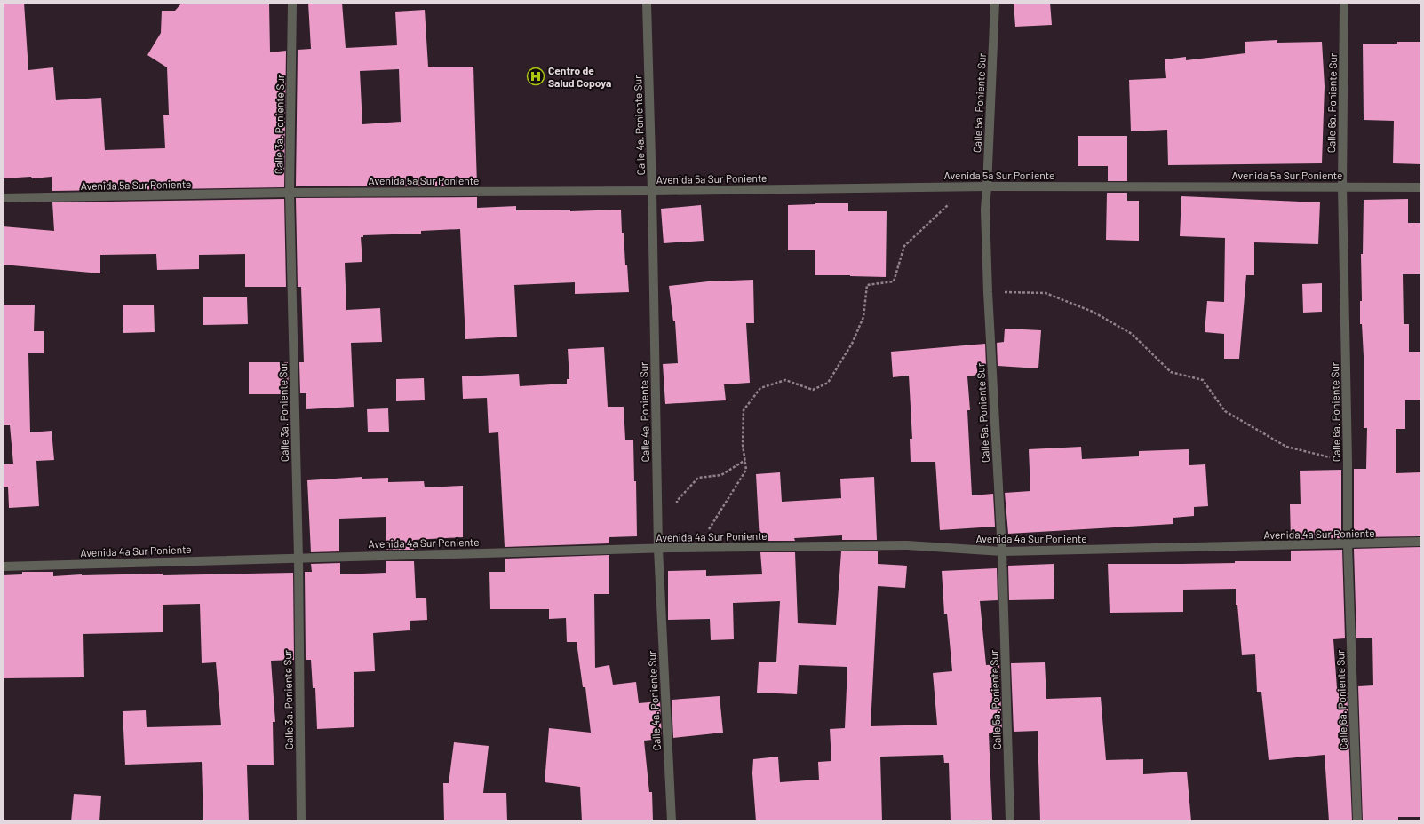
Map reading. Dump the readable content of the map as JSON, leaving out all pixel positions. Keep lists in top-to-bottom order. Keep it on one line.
{"streets":{"street":["Calle 5a. Poniente Sur","Calle 6a. Poniente Sur","Calle 3a. Poniente Sur","Calle 4a. Poniente Sur","Avenida 5a Sur Poniente","Avenida 4a Sur Poniente"]},"crossings":[["Calle 5a. Poniente Sur","Avenida 5a Sur Poniente"],["Calle 5a. Poniente Sur","Avenida 4a Sur Poniente"],["Calle 6a. Poniente Sur","Avenida 5a Sur Poniente"],["Calle 6a. Poniente Sur","Avenida 4a Sur Poniente"],["Calle 3a. Poniente Sur","Avenida 5a Sur Poniente"],["Calle 3a. Poniente Sur","Avenida 4a Sur Poniente"],["Calle 4a. Poniente Sur","Avenida 5a Sur Poniente"],["Calle 4a. Poniente Sur","Avenida 4a Sur Poniente"]],"places":{"hospital":["Centro de Salud Copoya"]}}
